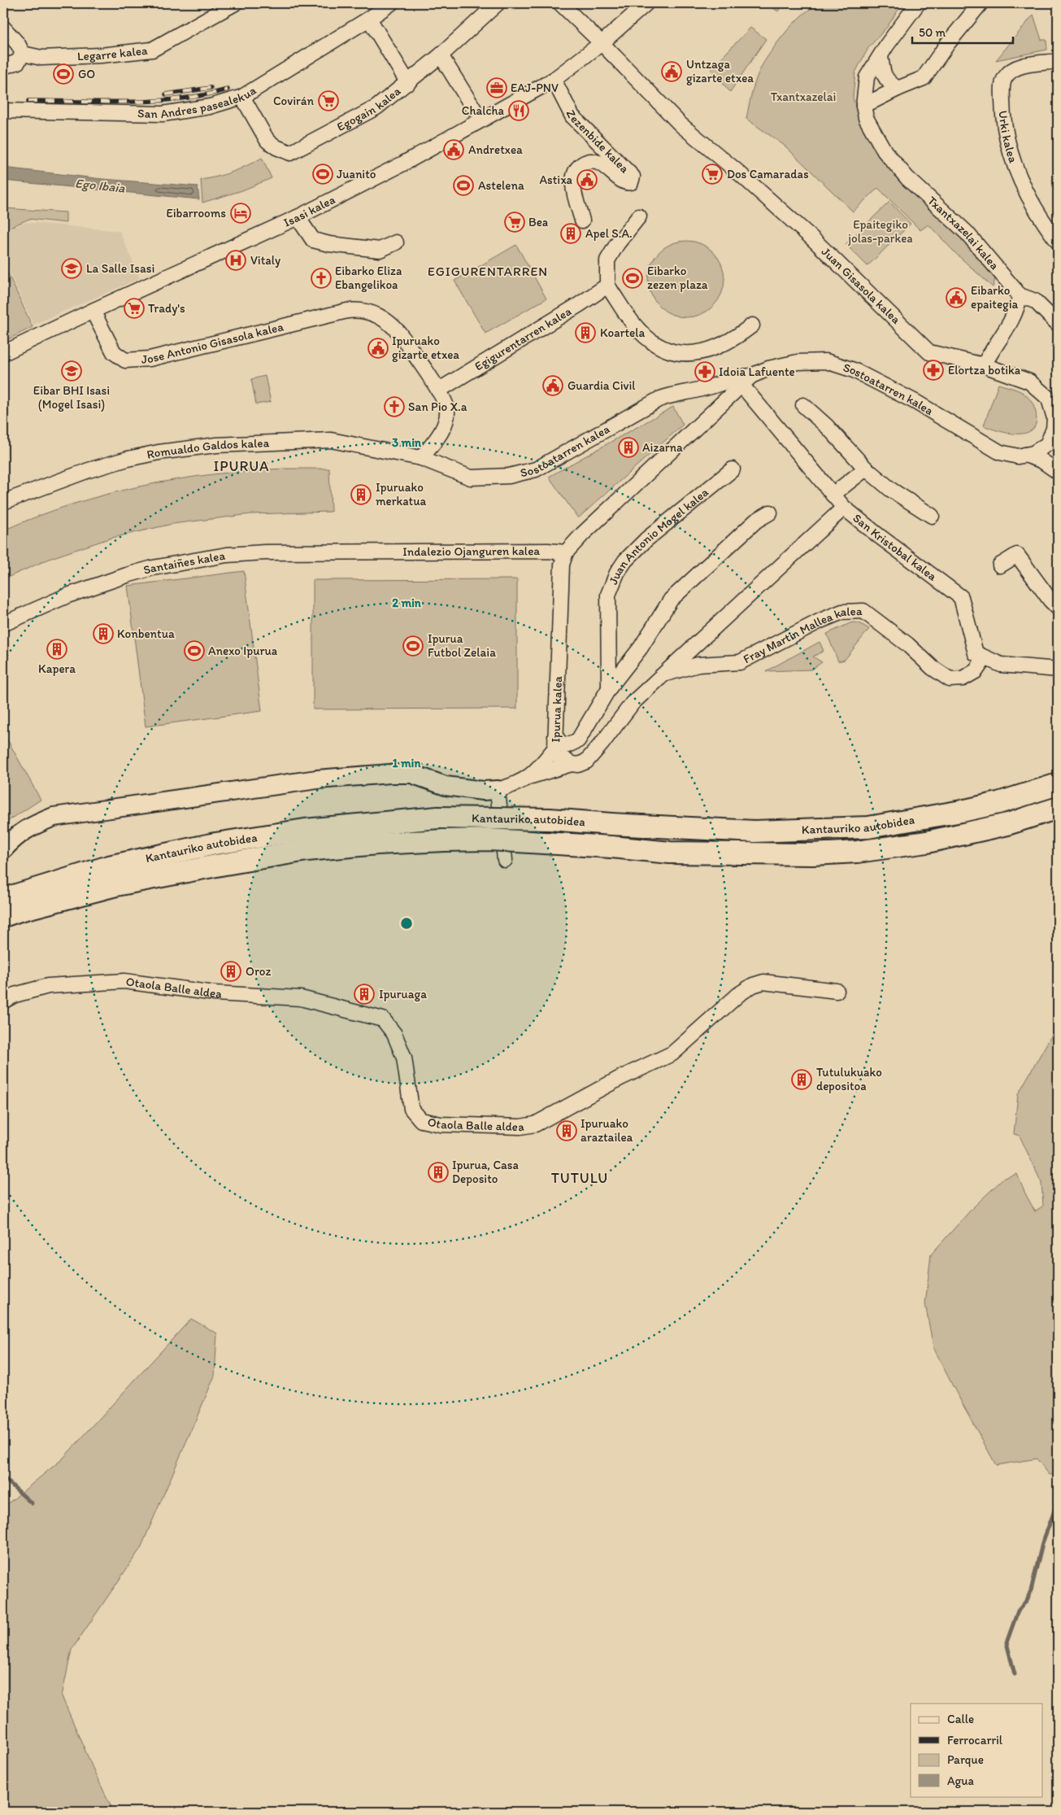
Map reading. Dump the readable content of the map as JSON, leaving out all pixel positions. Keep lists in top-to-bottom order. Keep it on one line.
{"streets":{"highway":["Kantauriko autobidea"],"street":["Legarre kalea","San Andres pasealekua","Egogain kalea","Urki kalea","Zezenbide kalea","Isasi kalea","Txantxazelai kalea","Juan Gisasola kalea","Egigurentarren kalea","Jose Antonio Gisasola kalea","Sostoatarren kalea","Romualdo Galdos kalea","Juan Antonio Mogel kalea","San Kristobal kalea","Indalezio Ojanguren kalea","Santaiñes kalea","Fray Martin Mallea kalea","Ipurua kalea","Otaola Balle aldea"]},"crossings":[["San Andres pasealekua","Egogain kalea"],["Zezenbide kalea","Isasi kalea"],["Isasi kalea","Juan Gisasola kalea"],["Isasi kalea","Jose Antonio Gisasola kalea"],["Egigurentarren kalea","Jose Antonio Gisasola kalea"],["Sostoatarren kalea","Romualdo Galdos kalea"],["Sostoatarren kalea","San Kristobal kalea"],["Sostoatarren kalea","Indalezio Ojanguren kalea"],["Sostoatarren kalea","Ipurua kalea"],["San Kristobal kalea","Fray Martin Mallea kalea"],["Indalezio Ojanguren kalea","Santaiñes kalea"],["Indalezio Ojanguren kalea","Ipurua kalea"],["Fray Martin Mallea kalea","Ipurua kalea"]],"districts":["EGIGURENTARREN","IPURUA","TUTULU"],"water":["Ego Ibaia"],"parks":["Txantxazelai","Epaitegiko jolas-parkea"],"places":{"public building":["Untzaga gizarte etxea","Andretxea","Astixa","Eibarko epaitegia","Ipuruako gizarte etxea","Guardia Civil"],"sports":["GO","Juanito","Astelena","Eibarko zezen plaza","Ipurua Futbol Zelaia","Anexo Ipurua"],"office":["EAJ-PNV"],"supermarket":["Covirán","Dos Camaradas","Bea","Trady's"],"restaurant":["Chalcha"],"hotel":["Eibarrooms"],"building":["Apel S.A.","Koartela","Aizarna","Ipuruako merkatua","Konbentua","Kapera","Oroz","Ipuruaga","Tutulukuako depositoa","Ipuruako araztailea","Ipurua, Casa Deposito"],"hospital":["Vitaly"],"school or university":["La Salle Isasi","Eibar BHI Isasi (Mogel Isasi)"],"church":["Eibarko Eliza Ebangelikoa","San Pio X.a"],"pharmacy":["Elortza botika","Idoia Lafuente"]},"legend":["Calle","Ferrocarril","Parque","Agua"],"scale_bar":"50 m","rings":["3 min","2 min","1 min"]}
